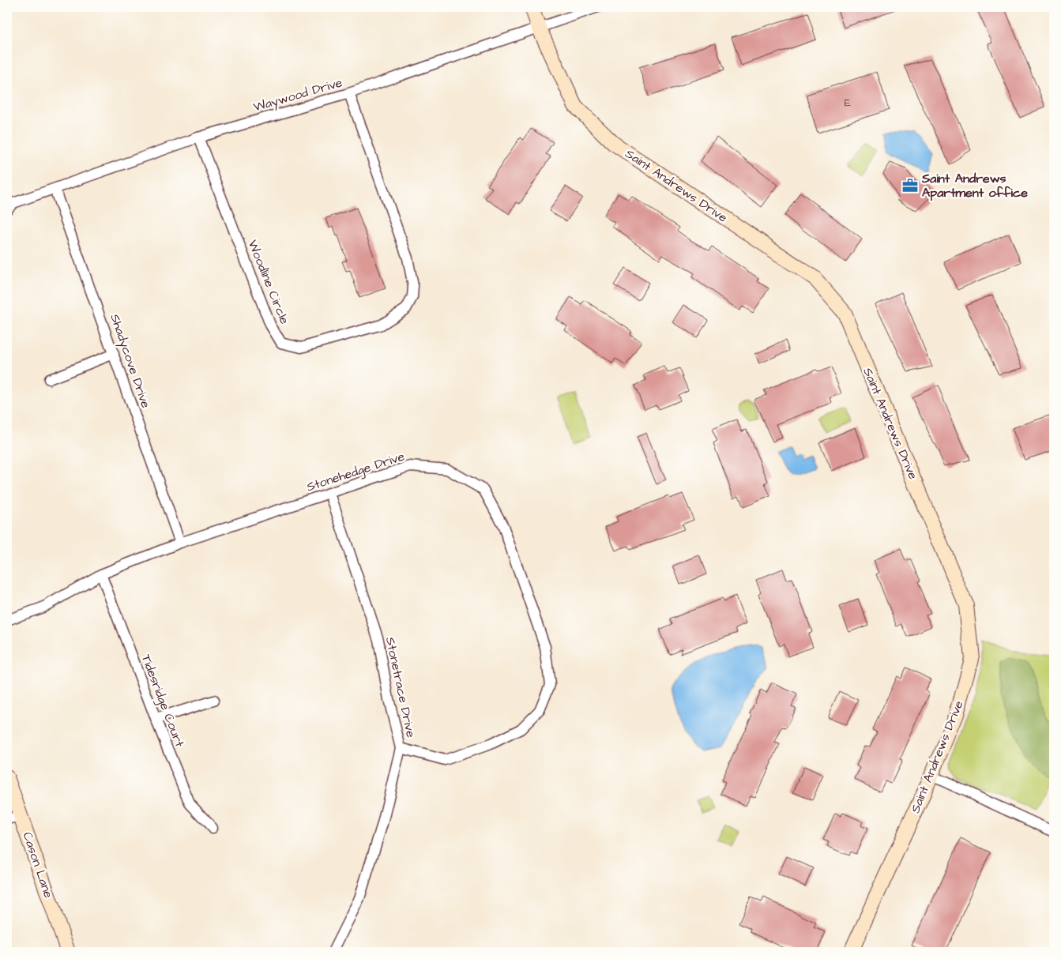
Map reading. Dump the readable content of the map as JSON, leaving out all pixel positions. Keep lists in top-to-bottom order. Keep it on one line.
{"streets":{"street":["Waywood Drive","Saint Andrews Drive","Woodline Circle","Shadycove Drive","Stonehedge Drive","Stonetrace Drive","Tidesridge Court","Cason Lane"]},"crossings":[["Waywood Drive","Saint Andrews Drive"],["Waywood Drive","Woodline Circle"],["Waywood Drive","Shadycove Drive"],["Shadycove Drive","Stonehedge Drive"],["Stonehedge Drive","Stonetrace Drive"],["Stonehedge Drive","Tidesridge Court"]],"places":{"office":["Saint Andrews Apartment office"]},"house_numbers":["E"]}
